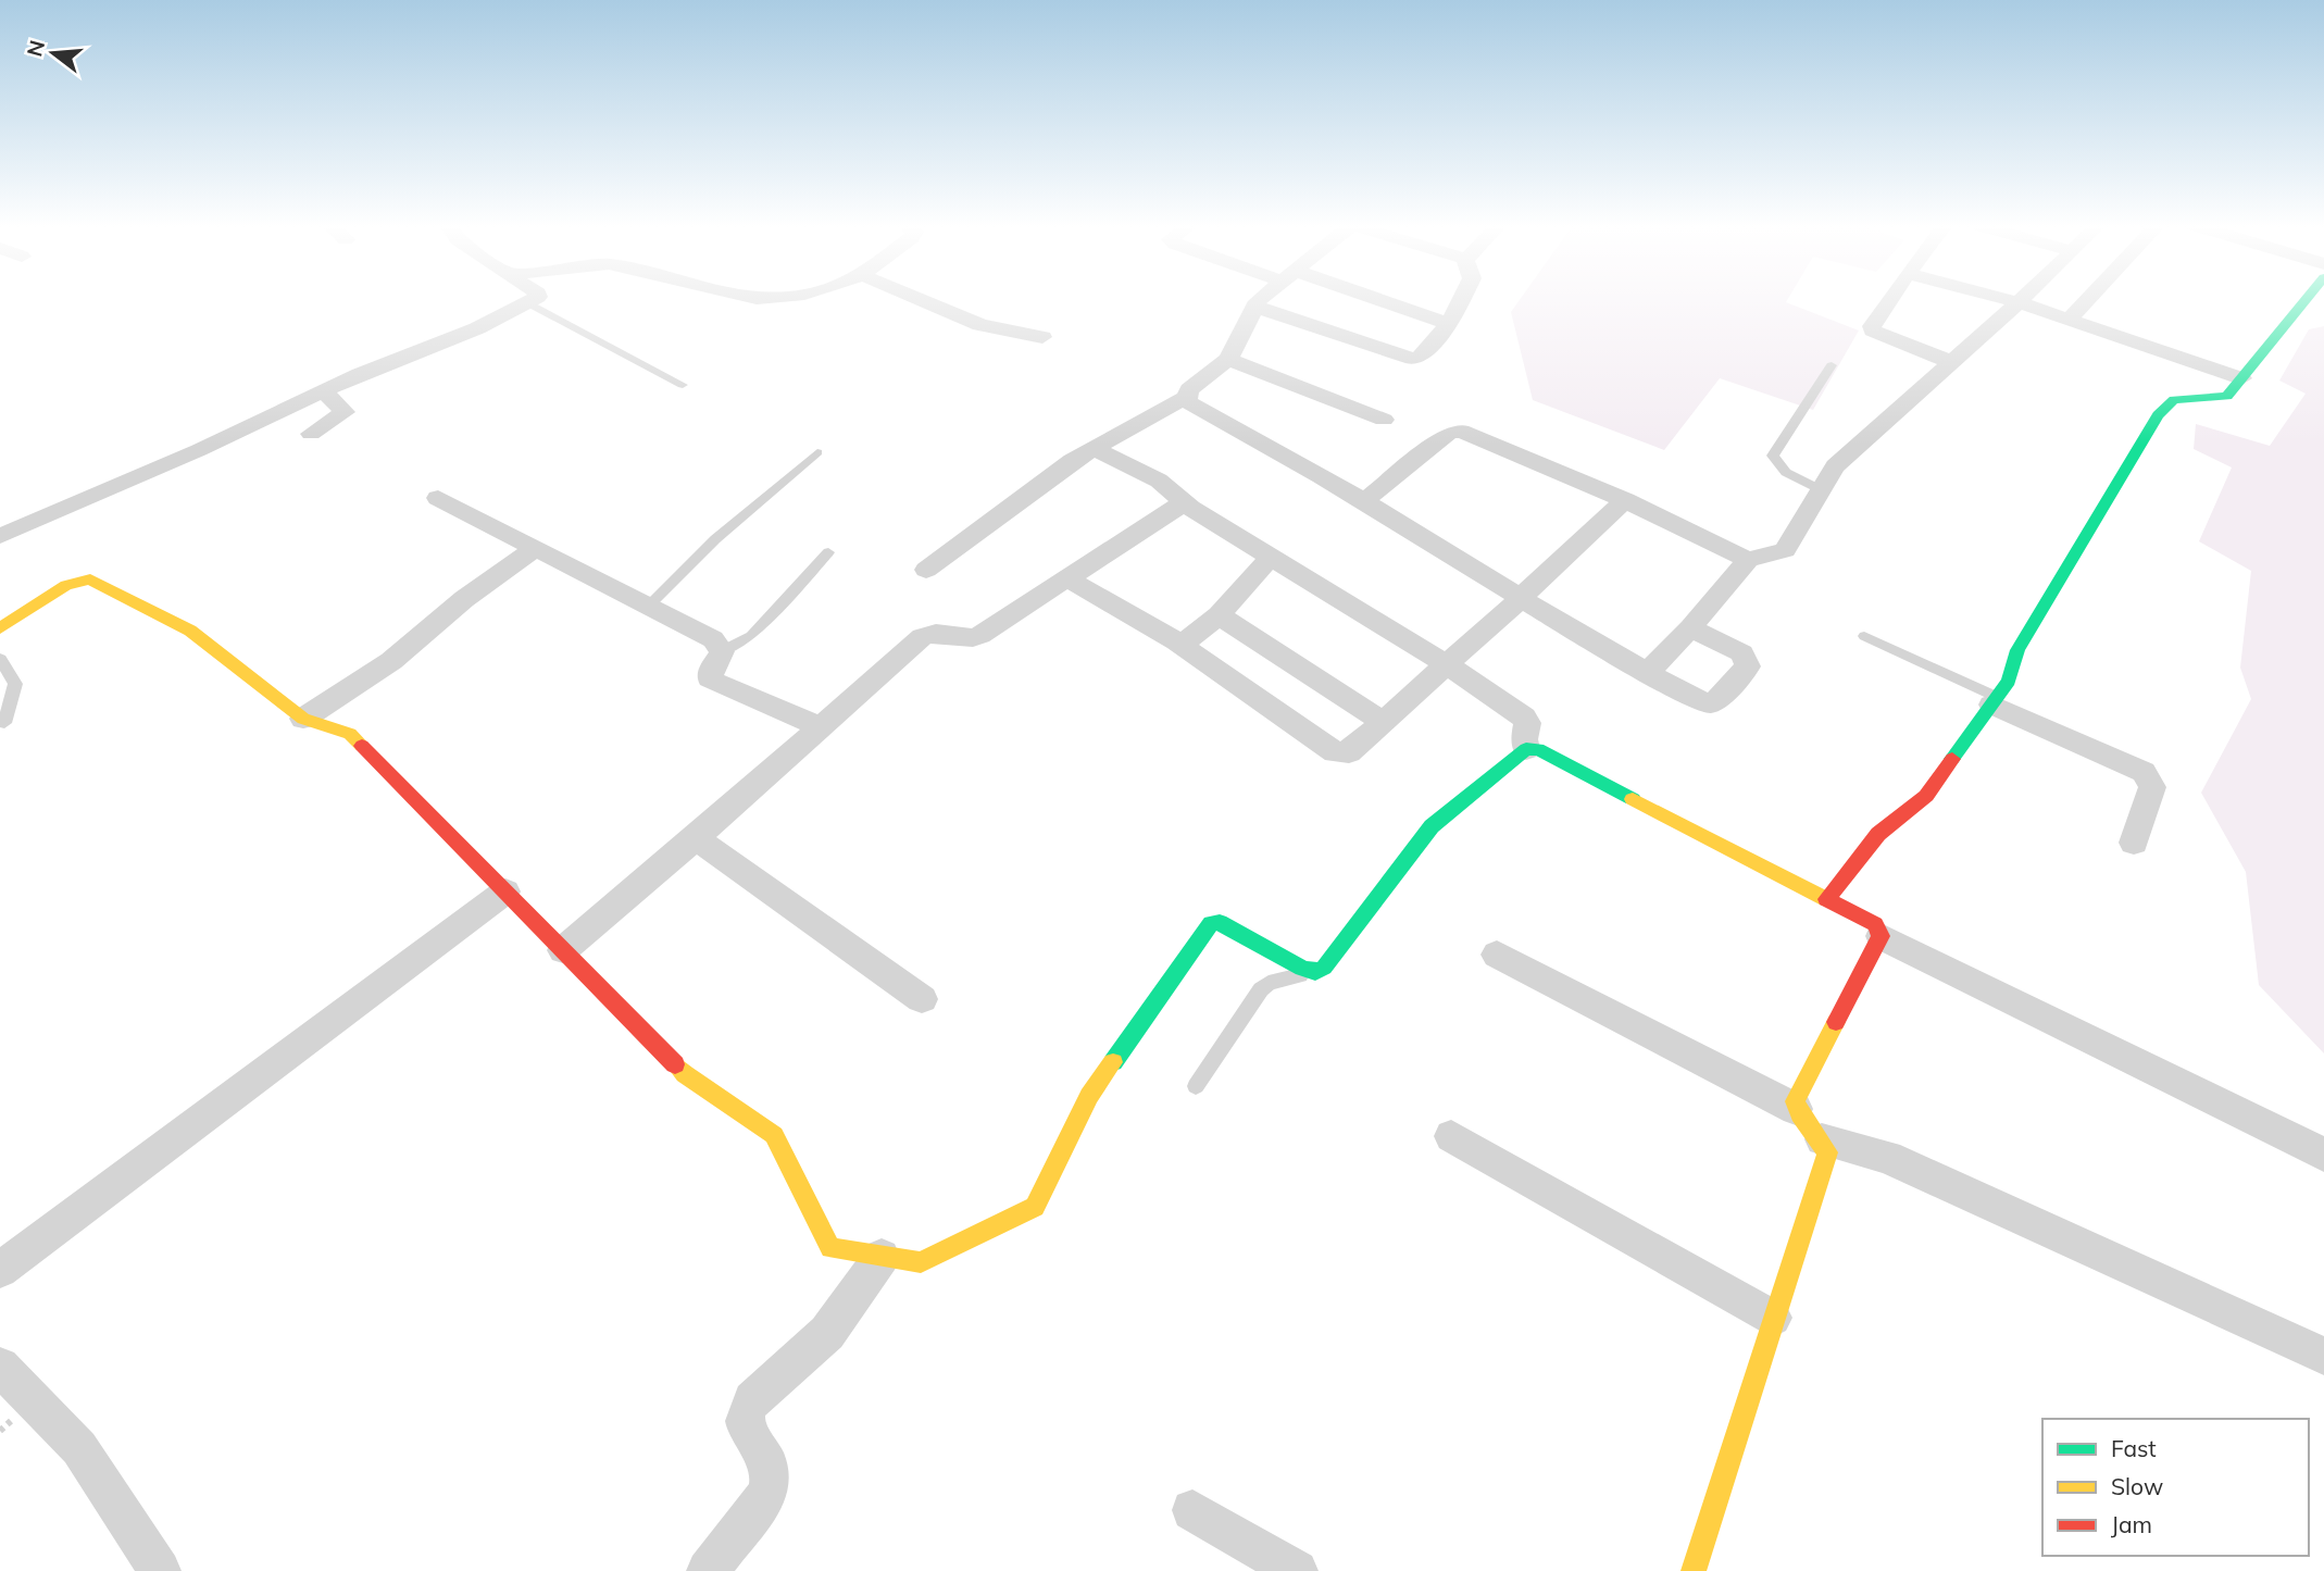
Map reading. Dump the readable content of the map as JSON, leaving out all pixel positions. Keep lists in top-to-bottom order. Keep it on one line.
{"legend":["Fast","Slow","Jam"],"north":"left"}
